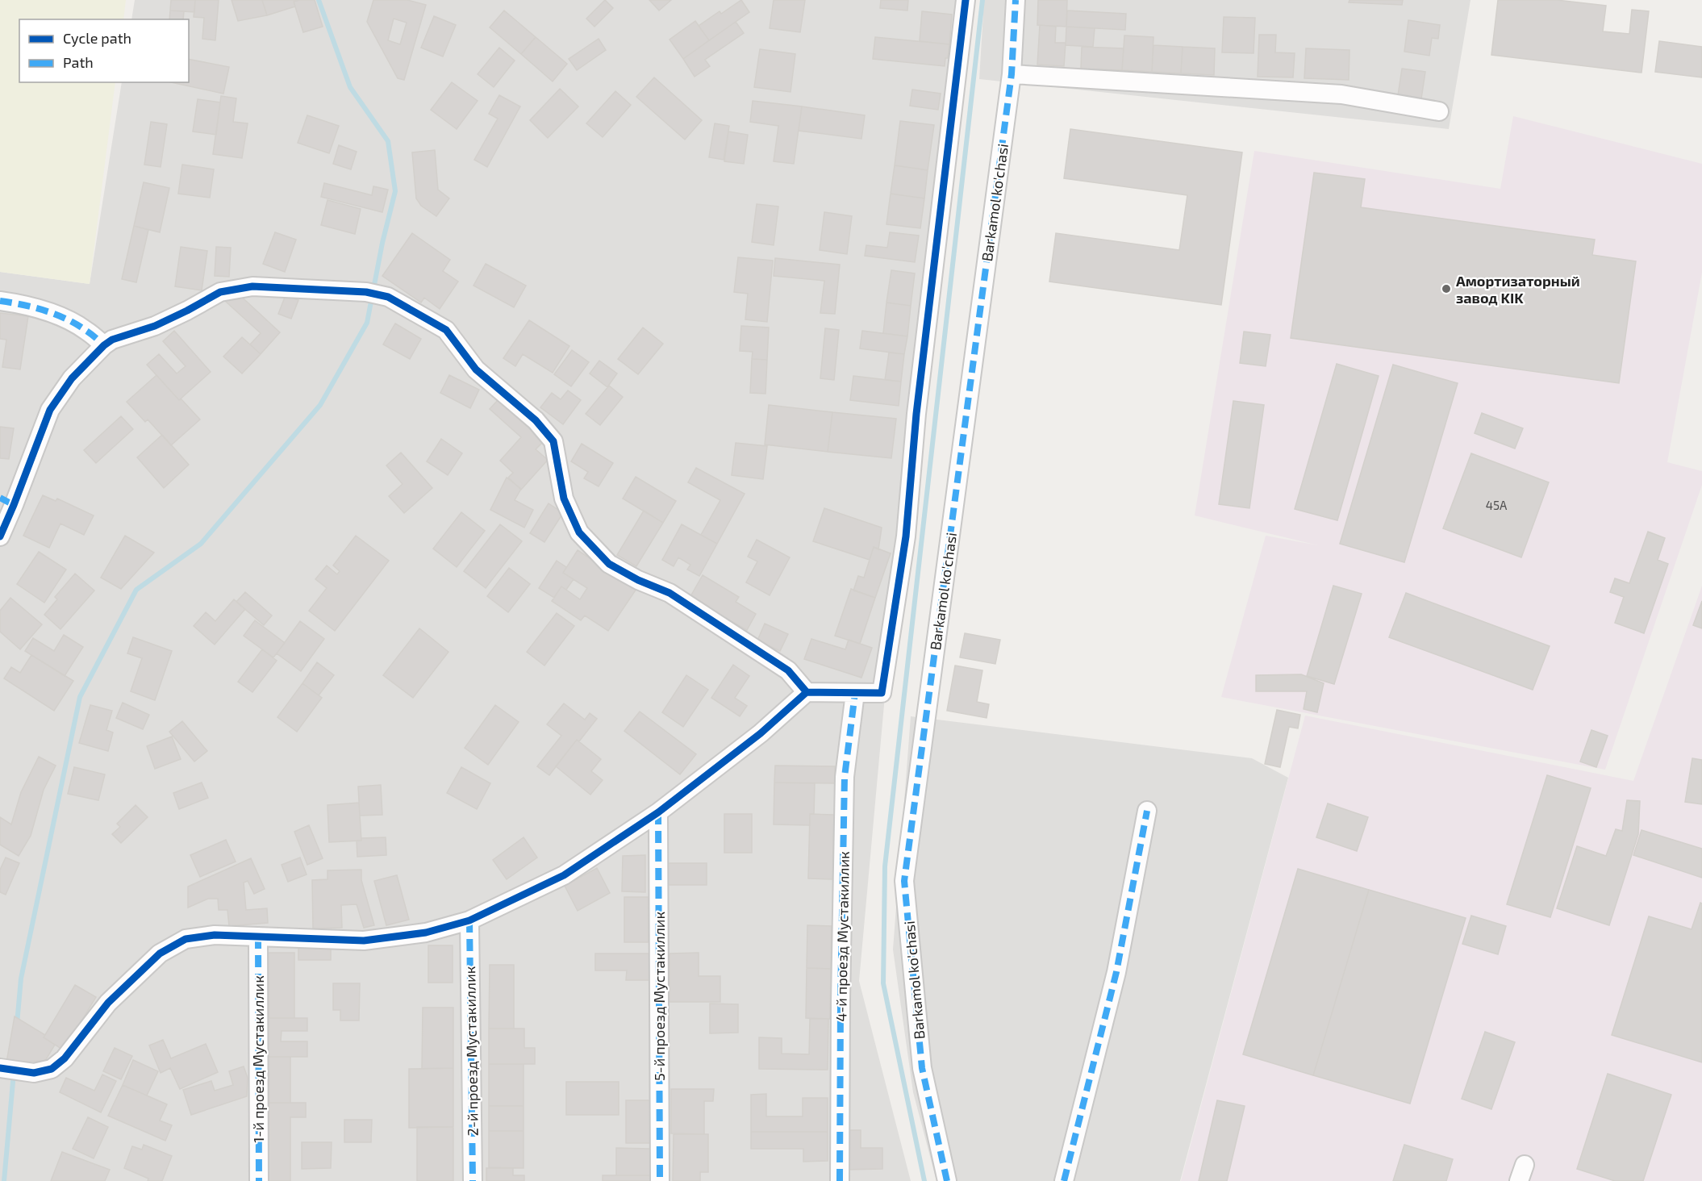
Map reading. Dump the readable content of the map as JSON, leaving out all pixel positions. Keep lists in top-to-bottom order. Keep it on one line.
{"streets":{"street":["Barkamol ko'chasi","4-й проезд Мустакиллик","5-й проезд Мустакиллик","2-й проезд Мустакиллик","1-й проезд Мустакиллик"]},"places":["Амортизаторный завод KIK"],"house_numbers":["45A"],"legend":["Cycle path","Path"]}
